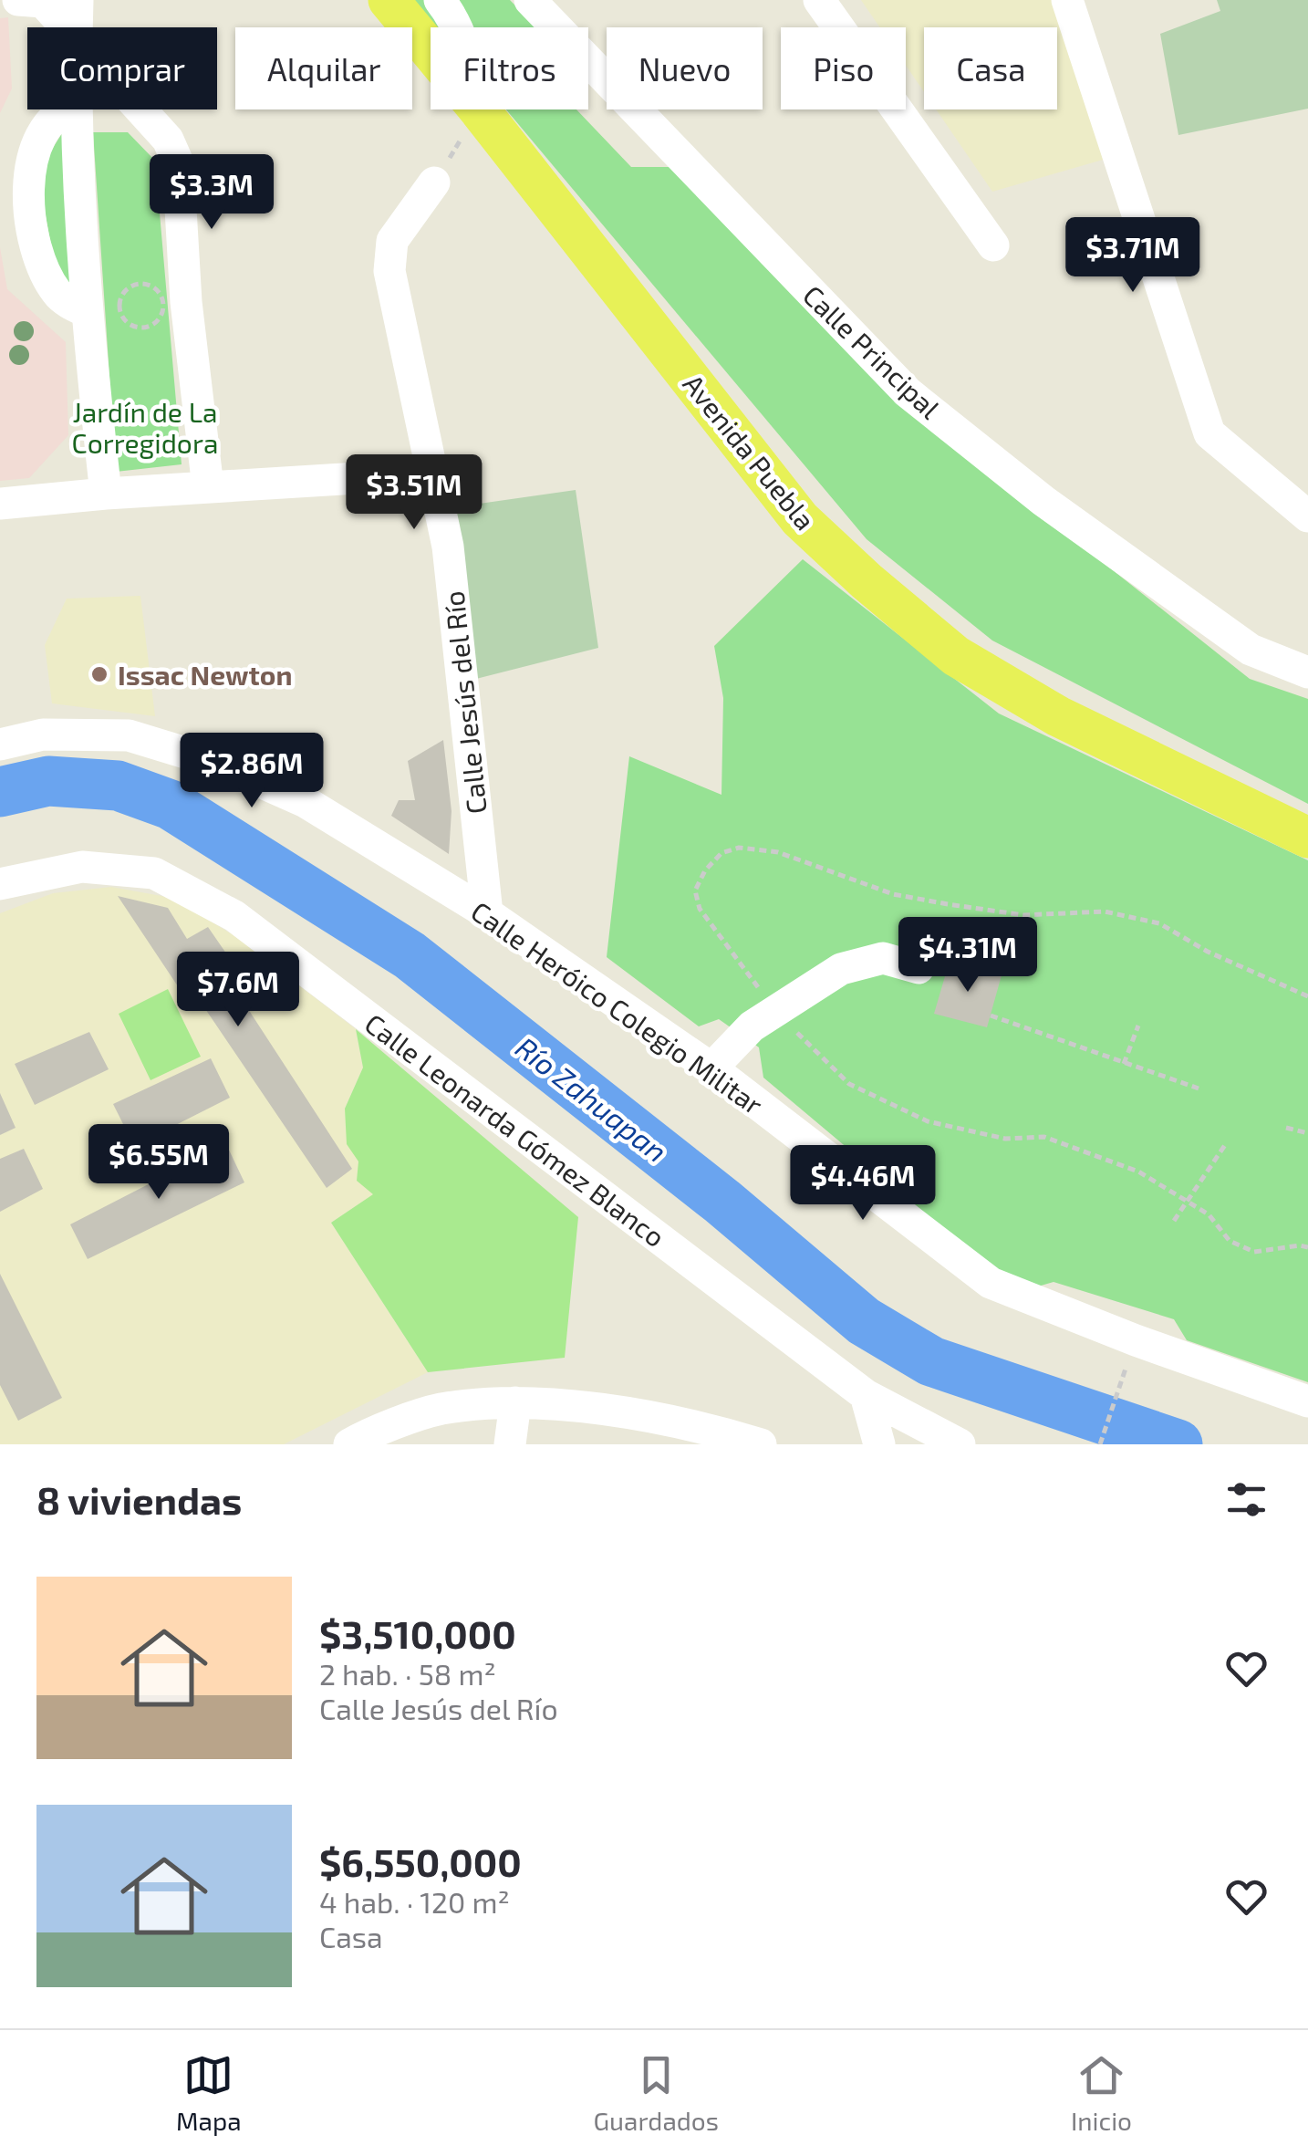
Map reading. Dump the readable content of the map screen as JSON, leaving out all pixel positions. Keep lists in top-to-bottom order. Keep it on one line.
{"streets":{"main road":["Avenida Puebla"],"street":["Calle Principal","Calle Jesús del Río","Calle Heróico Colegio Militar","Calle Leonarda Gómez Blanco"]},"crossings":[["Calle Jesús del Río","Calle Heróico Colegio Militar"]],"water":["Río Zahuapan"],"parks":["Jardín de La Corregidora"],"places":["Issac Newton"],"page":{"chip":["Comprar","Alquilar","Filtros","Nuevo","Piso","Casa"],"price":["$3.3M","$3.71M","$3.51M","$2.86M","$4.31M","$7.6M","$6.55M","$4.46M"],"heading":"8 viviendas","list":[{"name":"$3,510,000","note":"2 hab. · 58 m² · Calle Jesús del Río"},{"name":"$6,550,000","note":"4 hab. · 120 m² · Casa"}],"tabs":["Mapa","Guardados","Inicio"]}}
